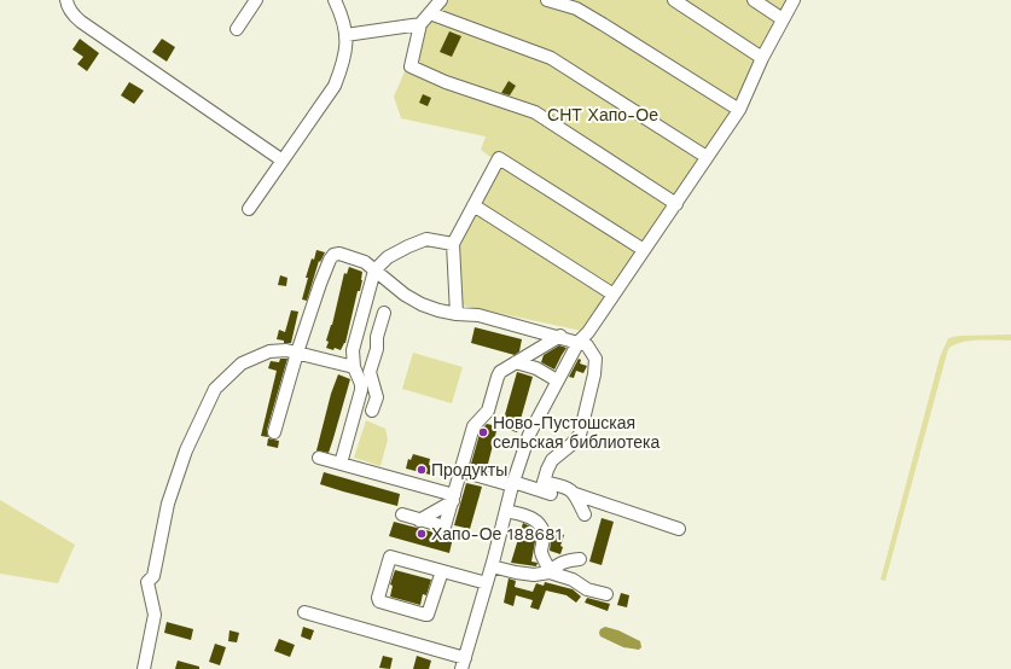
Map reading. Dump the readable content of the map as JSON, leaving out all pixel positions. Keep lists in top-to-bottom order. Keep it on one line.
{"parks":["СНТ Хапо-Ое"],"places":["Ново-Пустошская сельская библиотека","Продукты","Хапо-Ое 188681"]}
